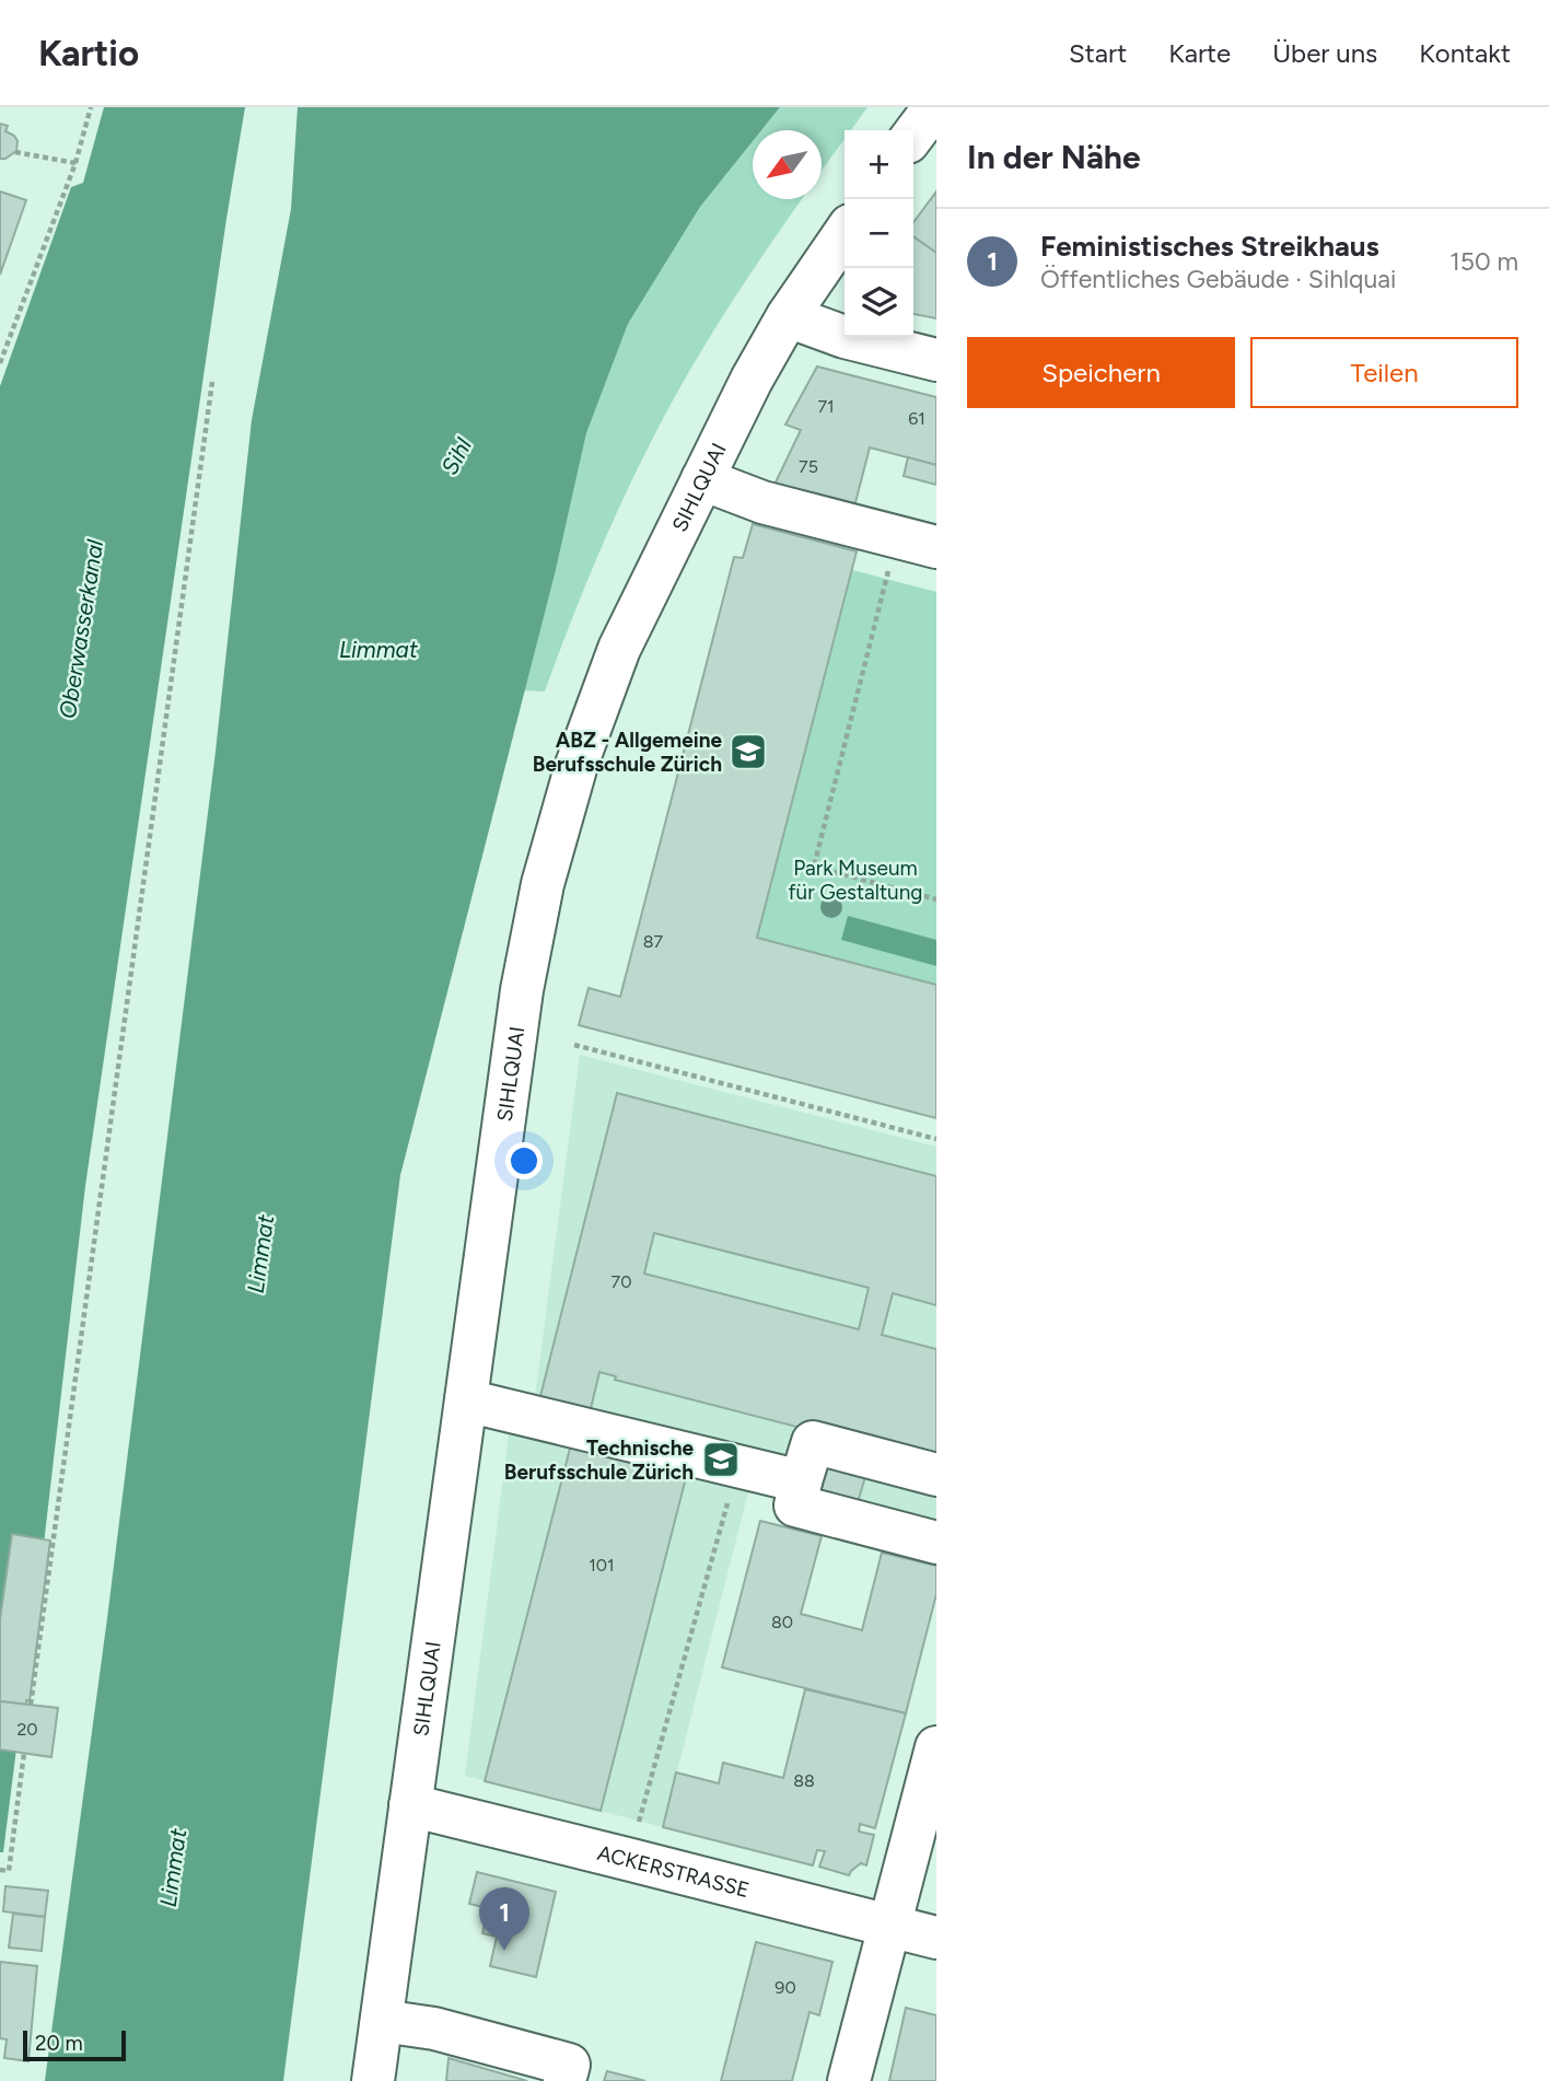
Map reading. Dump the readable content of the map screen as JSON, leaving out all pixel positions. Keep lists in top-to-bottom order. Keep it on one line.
{"streets":{"street":["SIHLQUAI","ACKERSTRASSE"]},"crossings":[["SIHLQUAI","ACKERSTRASSE"]],"water":["Sihl","Oberwasserkanal","Limmat"],"parks":["Park Museum für Gestaltung"],"places":{"school or university":["ABZ - Allgemeine Berufsschule Zürich","Technische Berufsschule Zürich"]},"house_numbers":["71","61","75","87","70","101","80","20","88","90"],"scale_bar":"20 m","north":"bottom left","page":{"header":"Kartio","nav":["Start","Karte","Über uns","Kontakt"],"heading":"In der Nähe","map_buttons":["+","−"],"list":[{"mark":"1","name":"Feministisches Streikhaus","note":"Öffentliches Gebäude · Sihlquai","value":"150 m"}],"buttons":["Speichern","Teilen"],"pins":"1","scale":"20 m"}}
